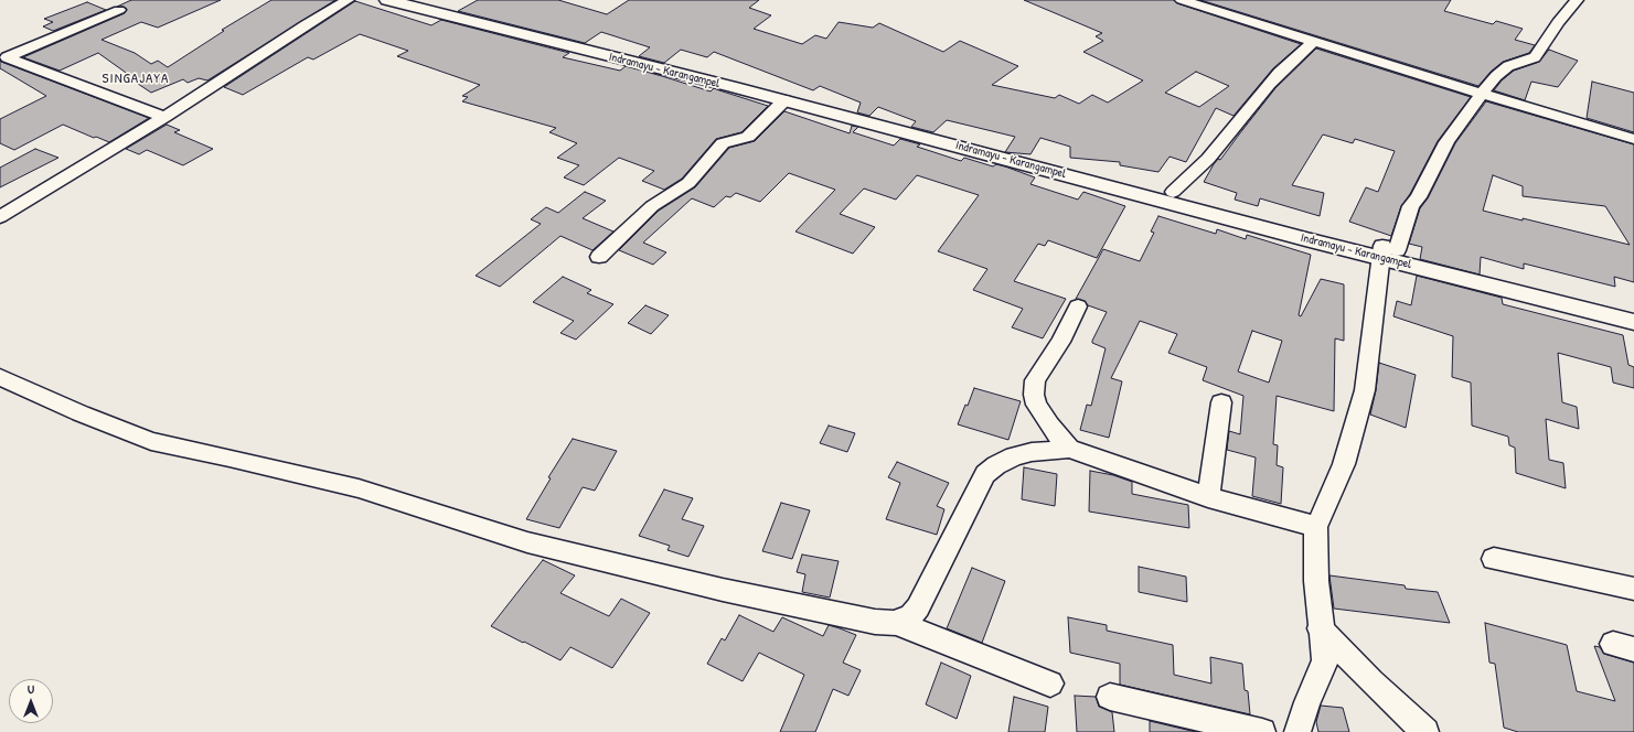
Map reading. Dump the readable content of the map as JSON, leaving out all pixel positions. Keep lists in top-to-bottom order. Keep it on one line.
{"streets":{"main road":["Indramayu - Karangampel"]},"districts":["SINGAJAYA"],"north":"top"}
